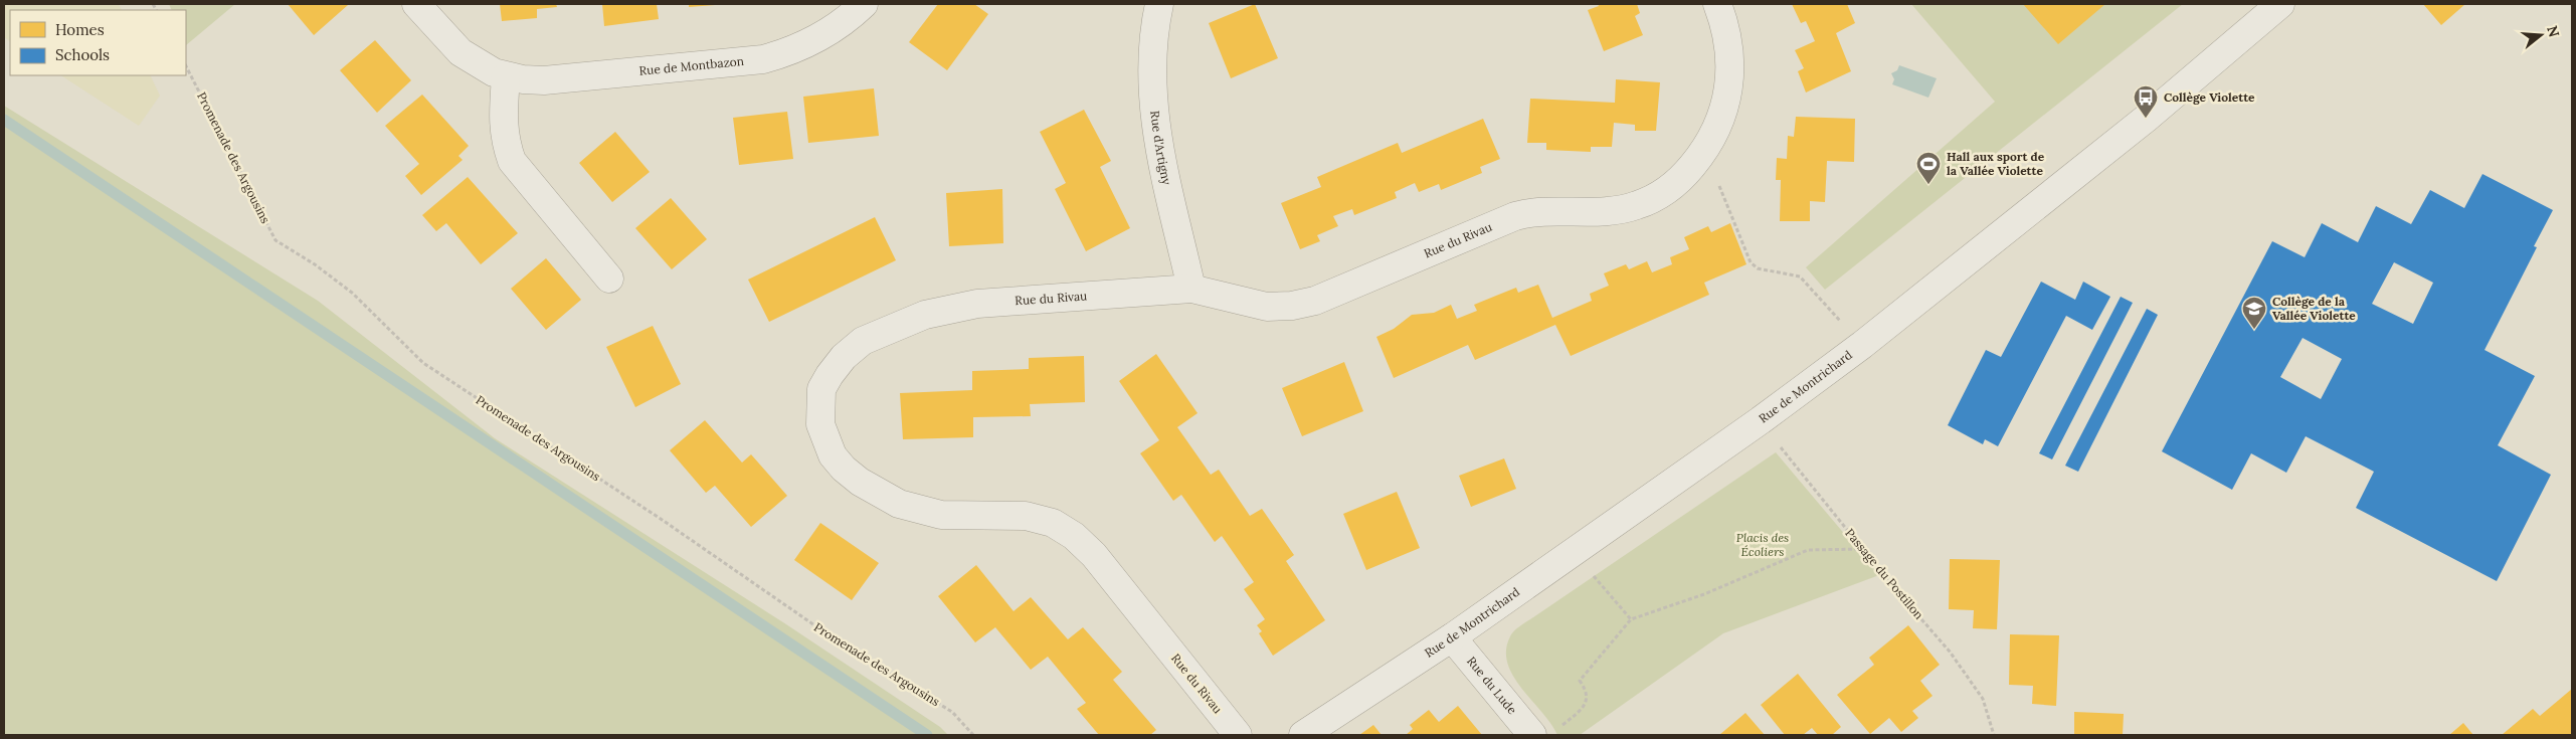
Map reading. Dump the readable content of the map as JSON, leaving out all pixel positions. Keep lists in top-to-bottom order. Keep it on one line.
{"streets":{"street":["Rue de Montbazon","Rue d'Artigny","Rue du Rivau","Rue de Montrichard","Rue du Lude"],"path":["Promenade des Argousins","Passage du Postillon"]},"crossings":[["Rue d'Artigny","Rue du Rivau"],["Rue de Montrichard","Passage du Postillon"],["Rue de Montrichard","Rue du Lude"]],"parks":["Placis des Écoliers"],"places":{"bus stop":["Collège Violette"],"sports":["Hall aux sport de la Vallée Violette"],"school or university":["Collège de la Vallée Violette"]},"legend":["Homes","Schools"],"north":"right"}
